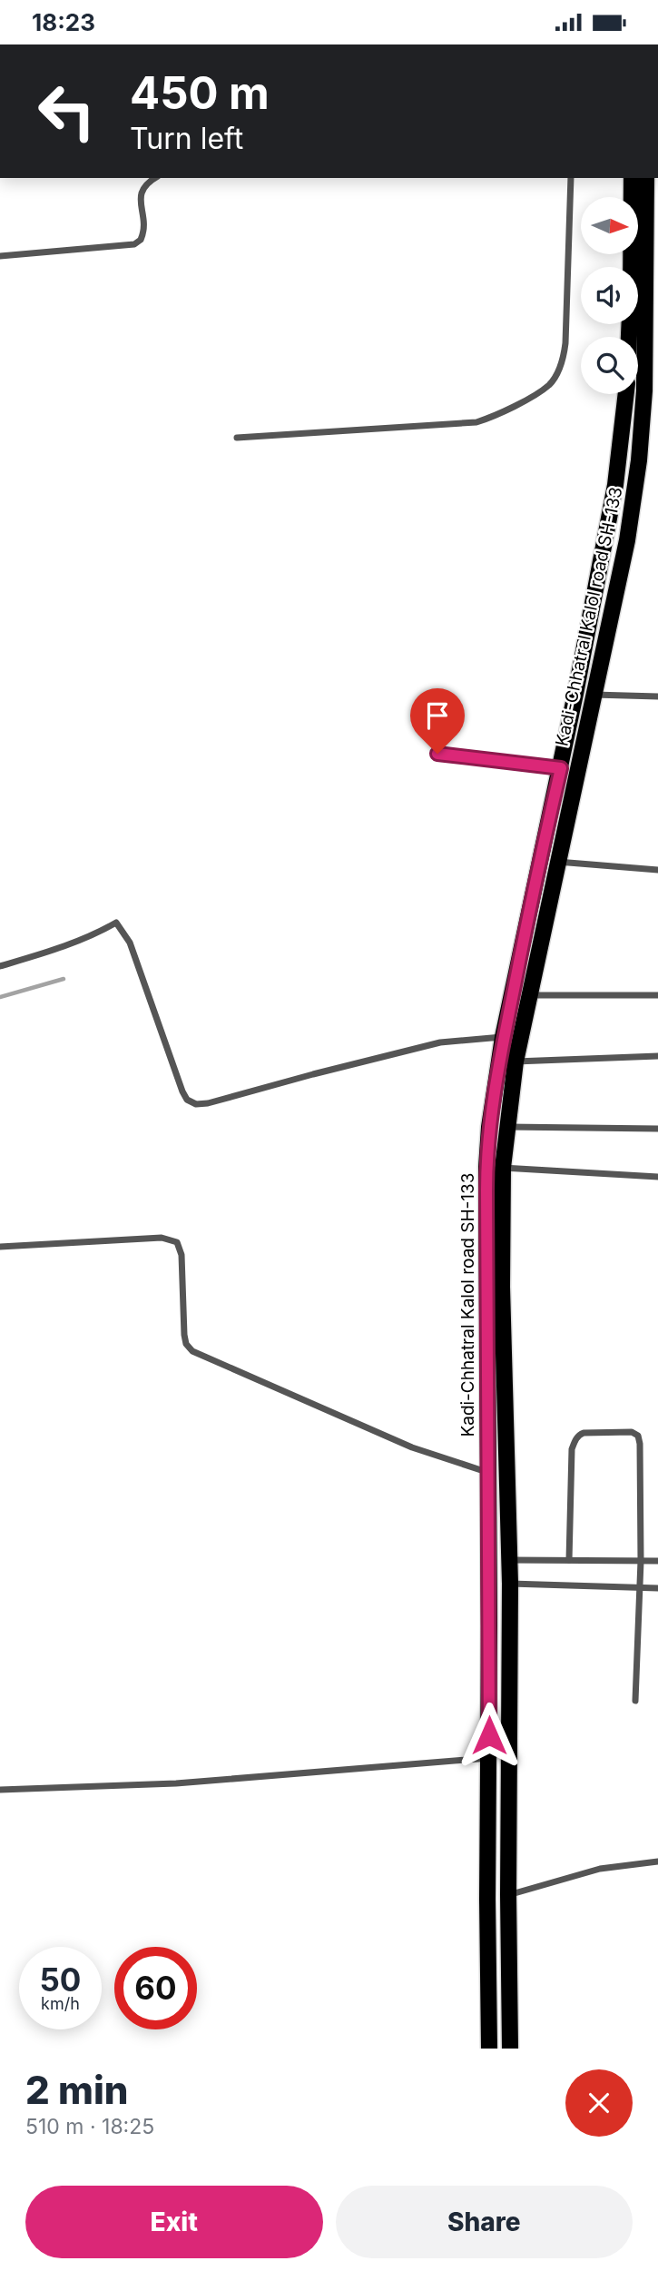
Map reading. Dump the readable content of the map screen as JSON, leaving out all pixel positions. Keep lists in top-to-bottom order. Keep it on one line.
{"streets":{"main road":["Kadi-Chhatral Kalol road SH-133"]},"north":"right","page":{"status":"18:23","turn":["450 m","Turn left"],"speed":"50 km/h","limit":"60","heading":["2 min","510 m · 18:25"],"buttons":["Exit","Share"]}}
